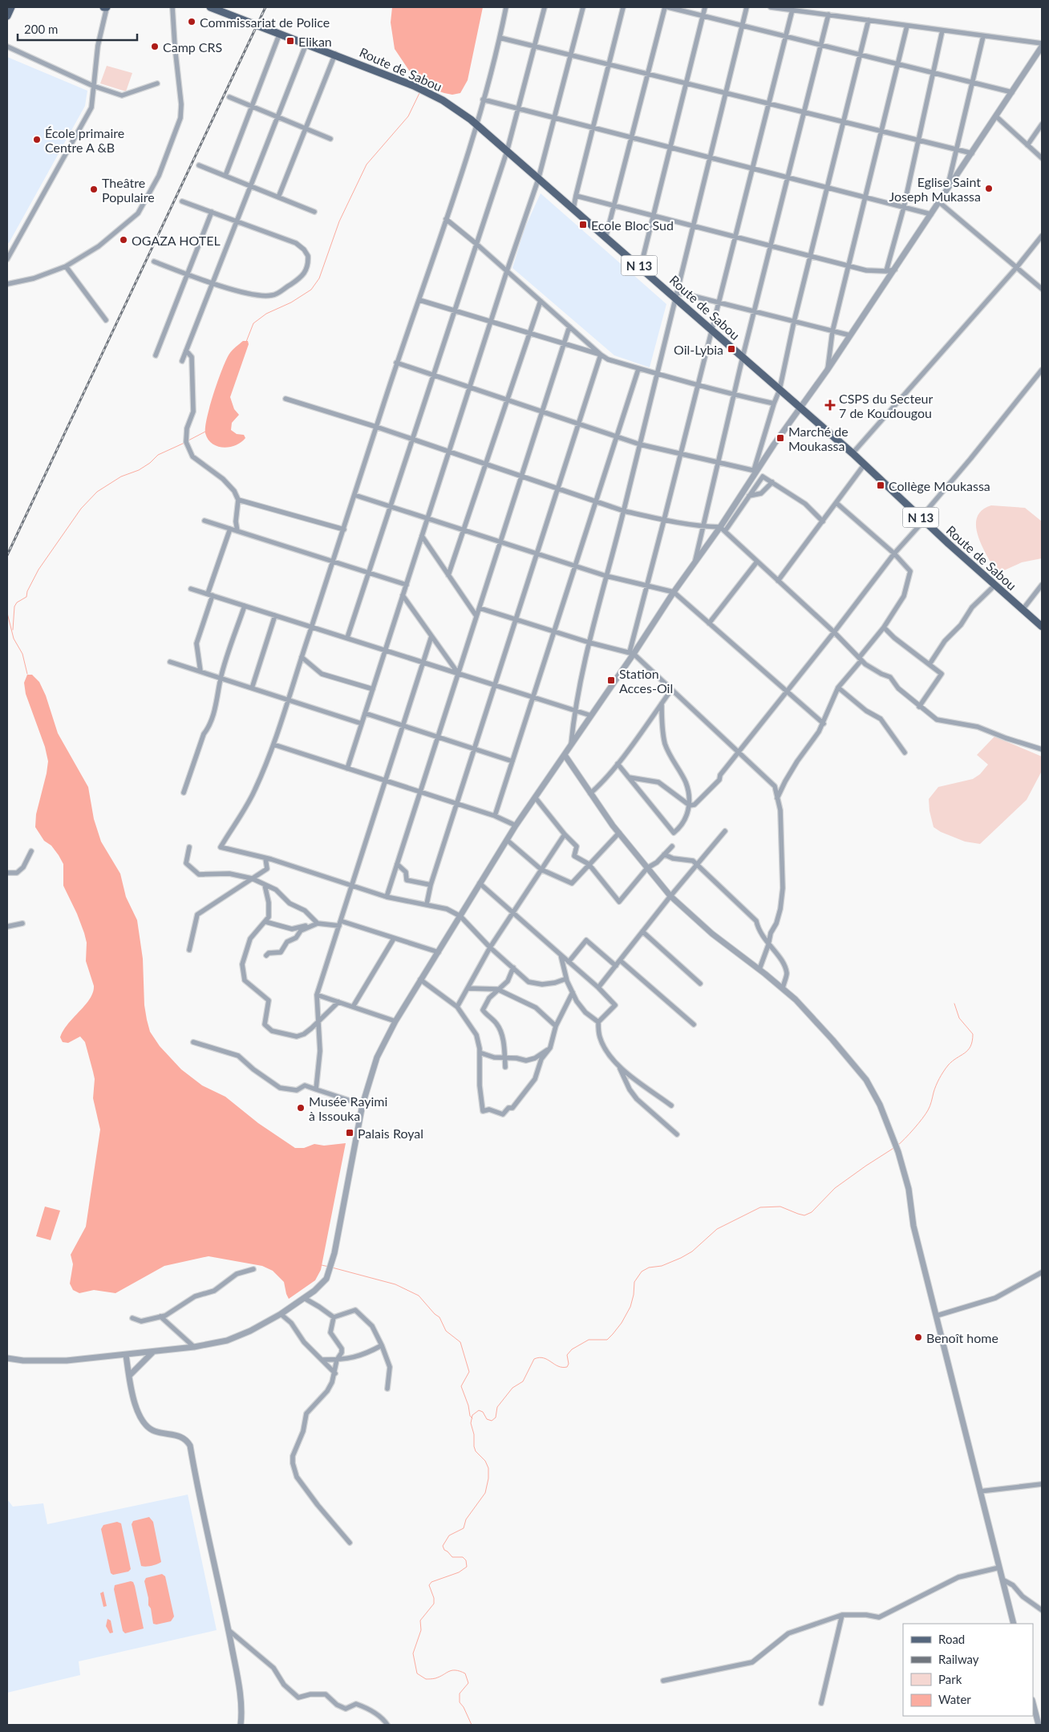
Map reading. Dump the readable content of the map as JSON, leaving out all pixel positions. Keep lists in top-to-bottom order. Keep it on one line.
{"streets":{"main road":["Route de Sabou","N 13"]},"places":{"other":["Commissariat de Police","Camp CRS","École primaire Centre A &B","Eglise Saint Joseph Mukassa","Theâtre Populaire","OGAZA HOTEL","Musée Rayimi à Issouka","Benoît home"],"transit":["Elikan","Ecole Bloc Sud","Oil-Lybia","Marché de Moukassa","Collège Moukassa","Station Acces-Oil","Palais Royal"],"health":["CSPS du Secteur 7 de Koudougou"]},"legend":["Road","Railway","Park","Water"],"scale_bar":"200 m"}
